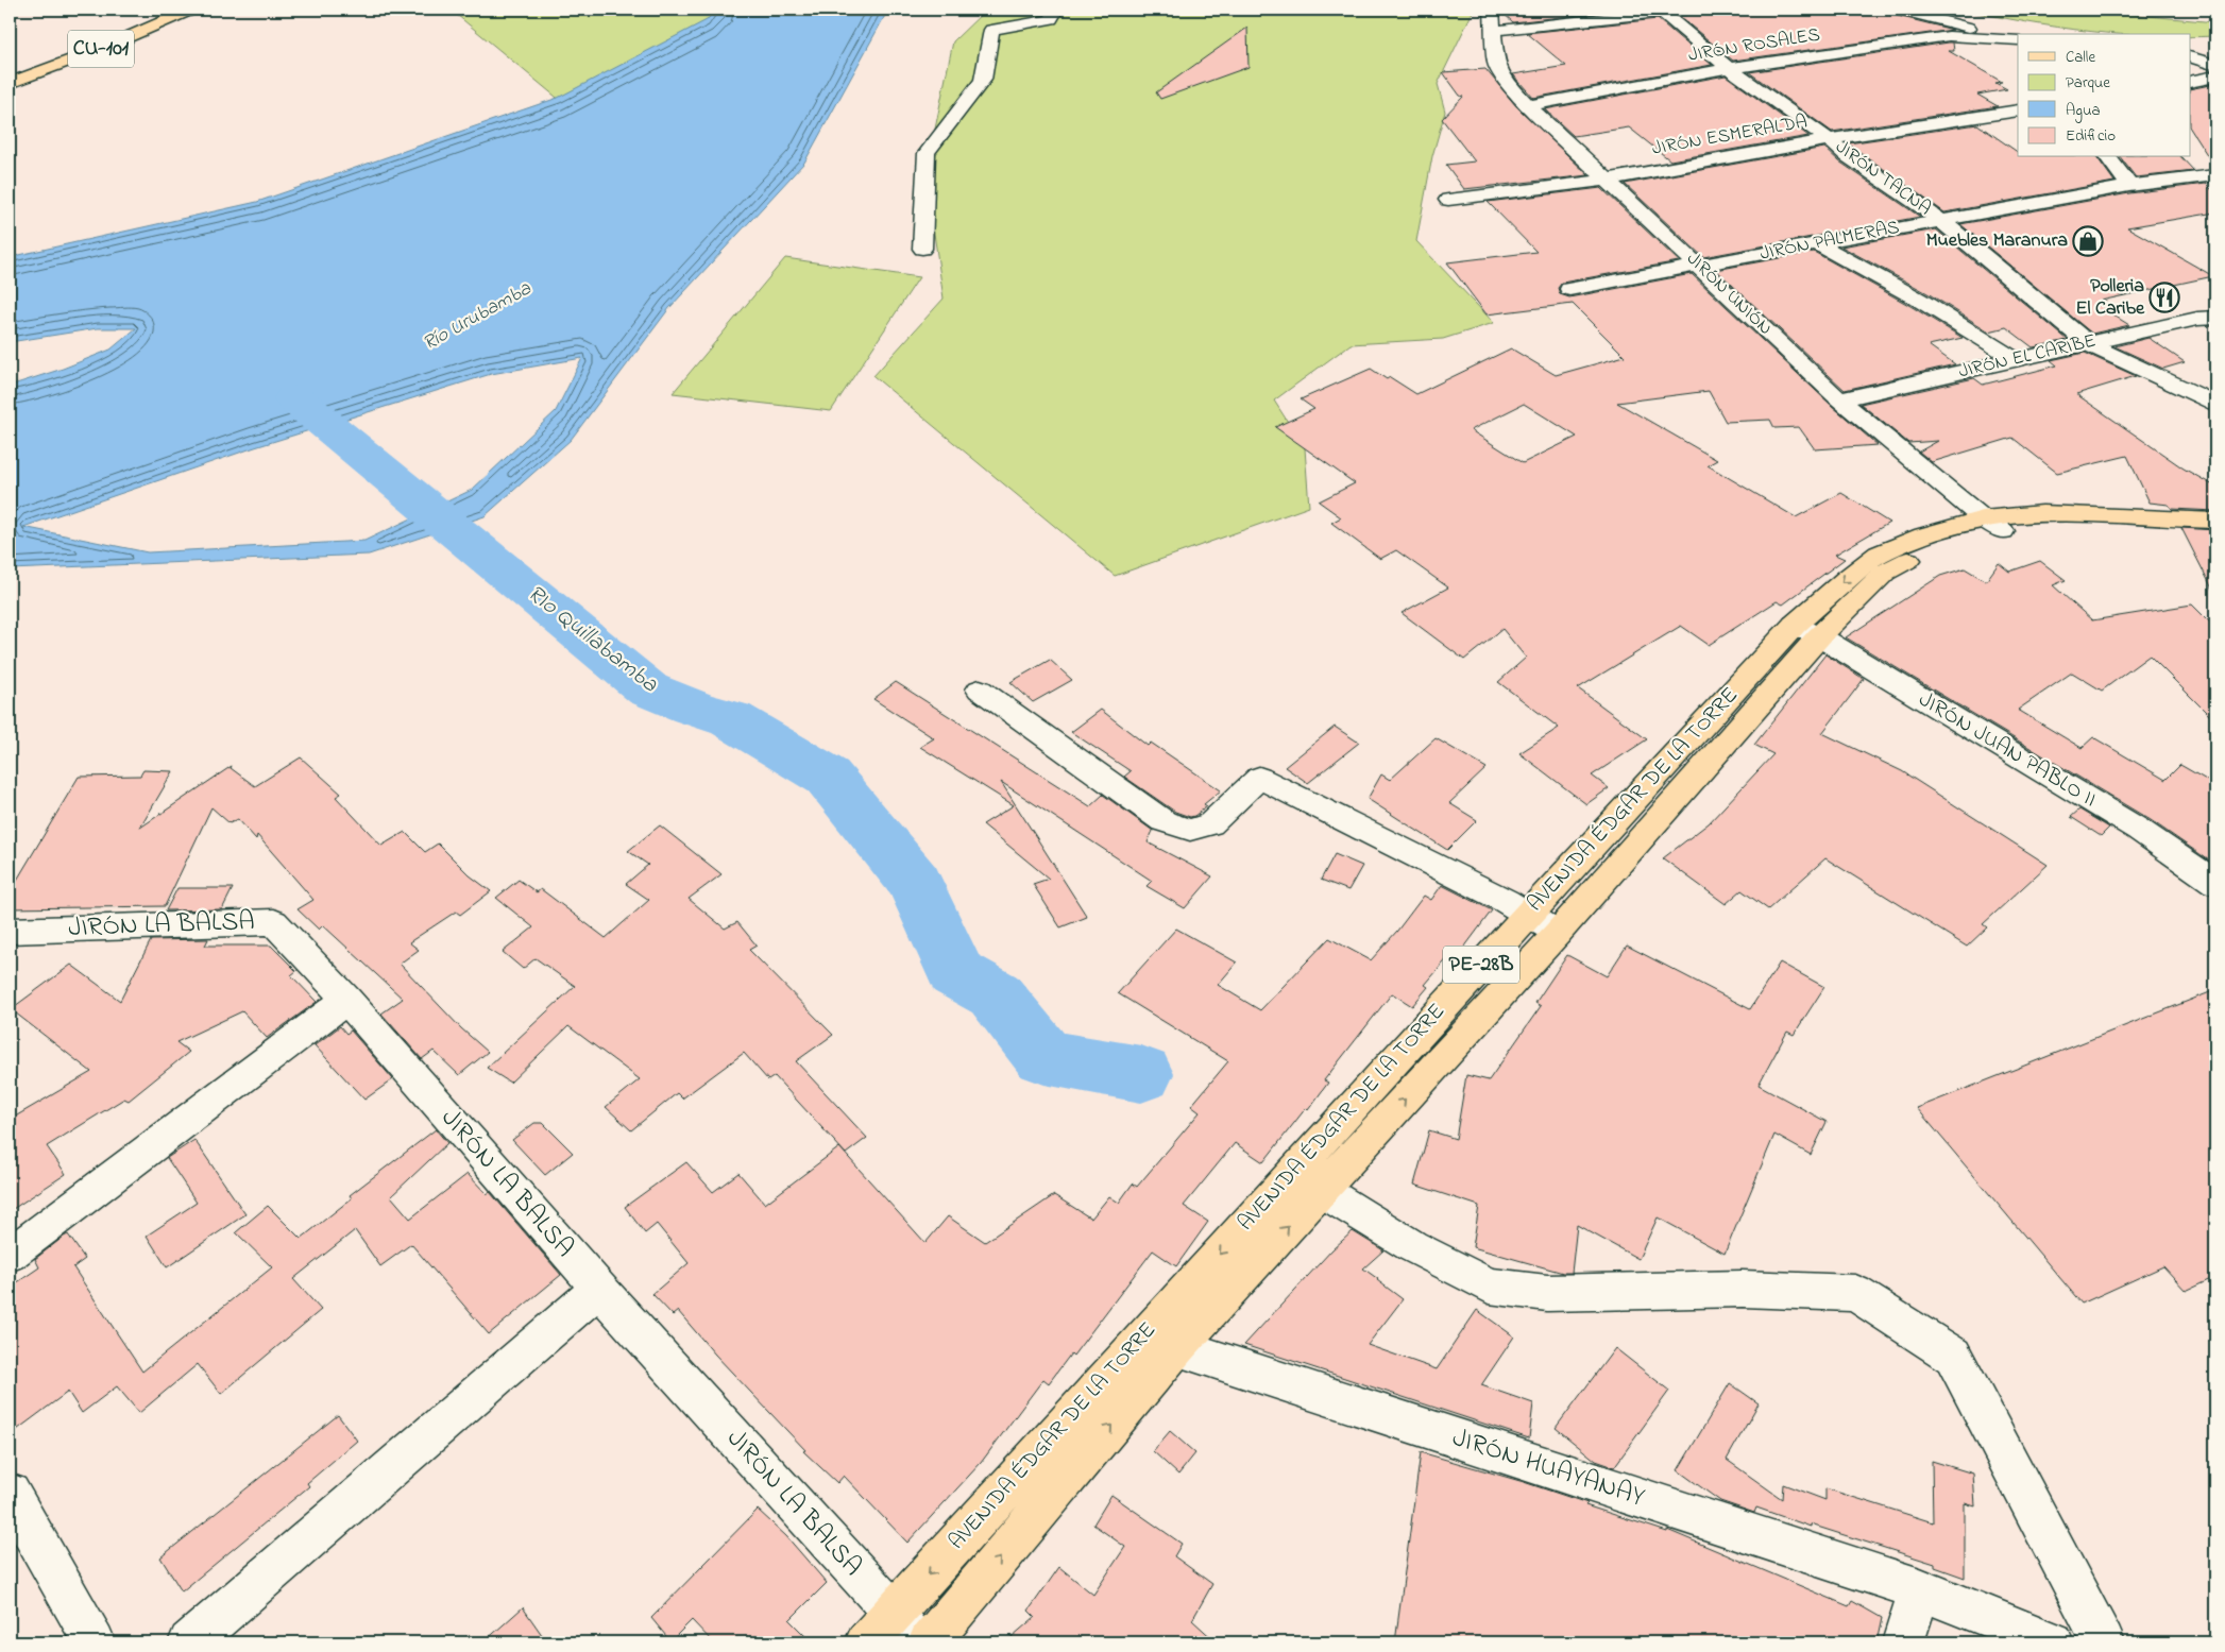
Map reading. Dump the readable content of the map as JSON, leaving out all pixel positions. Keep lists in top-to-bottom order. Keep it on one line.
{"streets":{"main road":["CU-101","AVENIDA ÉDGAR DE LA TORRE","PE-28B"],"street":["JIRÓN ROSALES","JIRÓN ESMERALDA","JIRÓN TACNA","JIRÓN PALMERAS","JIRÓN UNIÓN","JIRÓN EL CARIBE","JIRÓN JUAN PABLO II","JIRÓN LA BALSA","JIRÓN HUAYANAY"]},"crossings":[["JIRÓN ROSALES","JIRÓN TACNA"],["JIRÓN ROSALES","JIRÓN UNIÓN"],["JIRÓN ESMERALDA","JIRÓN TACNA"],["JIRÓN ESMERALDA","JIRÓN UNIÓN"],["JIRÓN TACNA","JIRÓN PALMERAS"],["JIRÓN TACNA","JIRÓN EL CARIBE"],["JIRÓN PALMERAS","JIRÓN UNIÓN"],["JIRÓN UNIÓN","JIRÓN EL CARIBE"],["JIRÓN UNIÓN","AVENIDA ÉDGAR DE LA TORRE"],["JIRÓN JUAN PABLO II","AVENIDA ÉDGAR DE LA TORRE"],["AVENIDA ÉDGAR DE LA TORRE","JIRÓN LA BALSA"],["AVENIDA ÉDGAR DE LA TORRE","JIRÓN HUAYANAY"]],"water":["Río Urubamba","RIo Quillabamba"],"places":{"shop":["Muebles Maranura"],"restaurant":["Polleria El Caribe"]},"legend":["Calle","Parque","Agua","Edificio"]}
